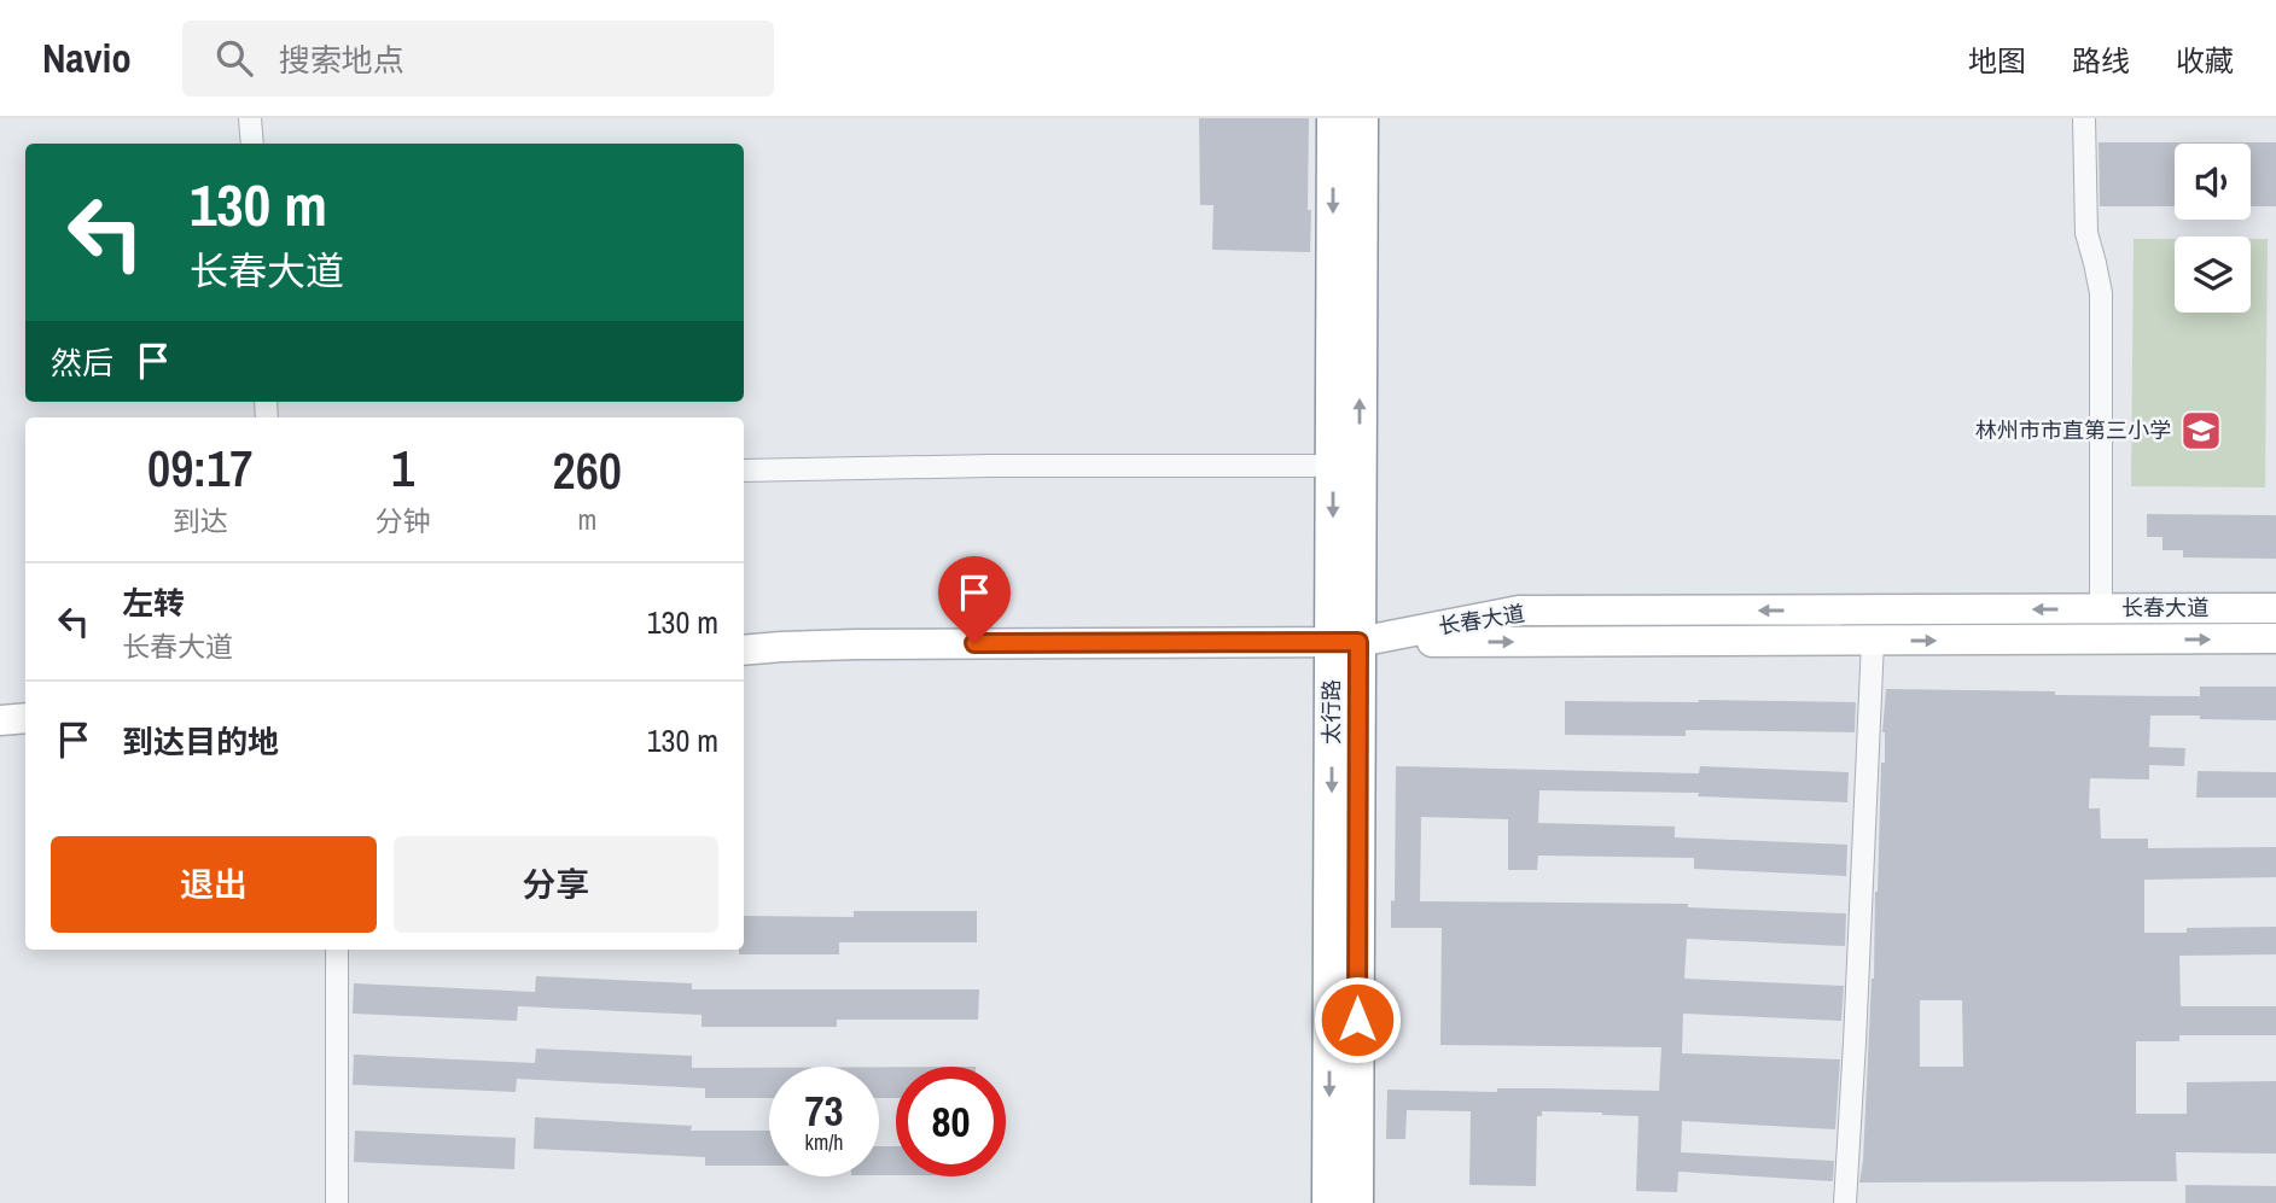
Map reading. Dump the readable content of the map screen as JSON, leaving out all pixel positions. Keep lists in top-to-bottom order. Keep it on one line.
{"streets":{"highway":["太行路"],"main road":["长春大道"]},"crossings":[["长春大道","太行路"]],"places":{"school or university":["林州市市直第三小学"]},"page":{"header":"Navio","search":"搜索地点","nav":["地图","路线","收藏"],"turn":["130 m","长春大道"],"then":"然后","eta":["09:17","到达","1","分钟","260","m"],"list":[{"name":"左转","note":"长春大道","value":"130 m"},{"name":"到达目的地","value":"130 m"}],"buttons":["退出","分享"],"speed":"73 km/h","limit":"80"}}
